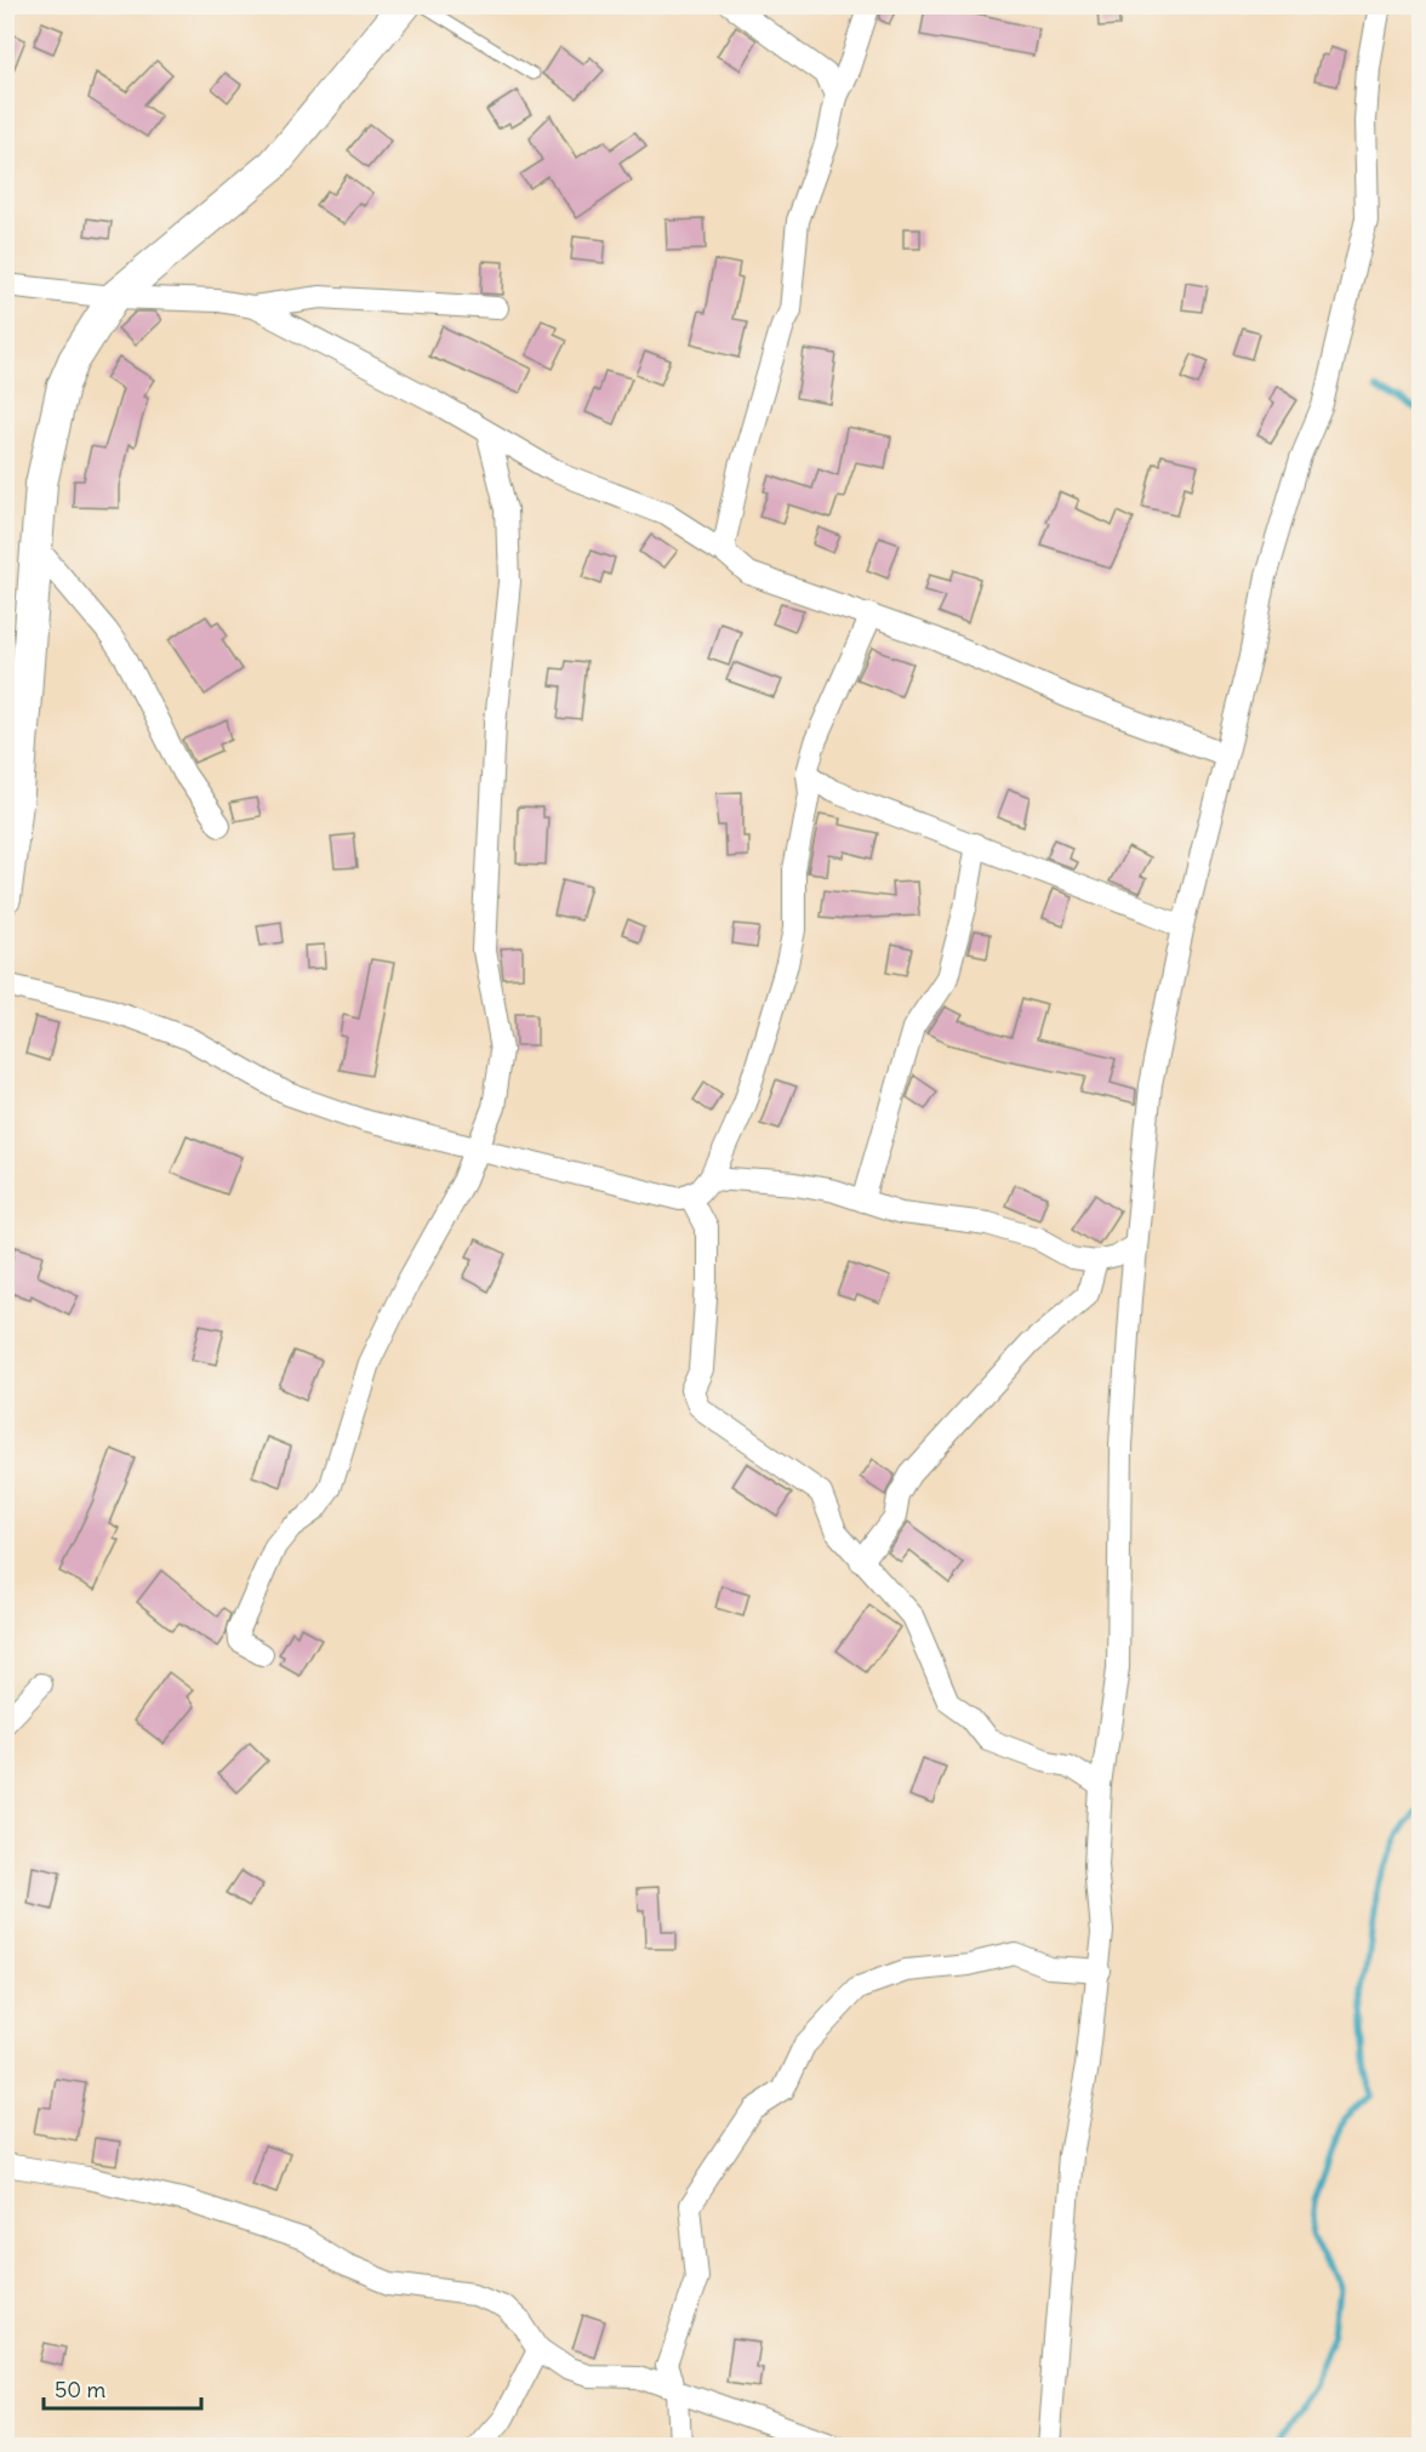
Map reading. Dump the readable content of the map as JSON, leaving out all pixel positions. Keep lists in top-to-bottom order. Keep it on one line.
{"scale_bar":"50 m"}
